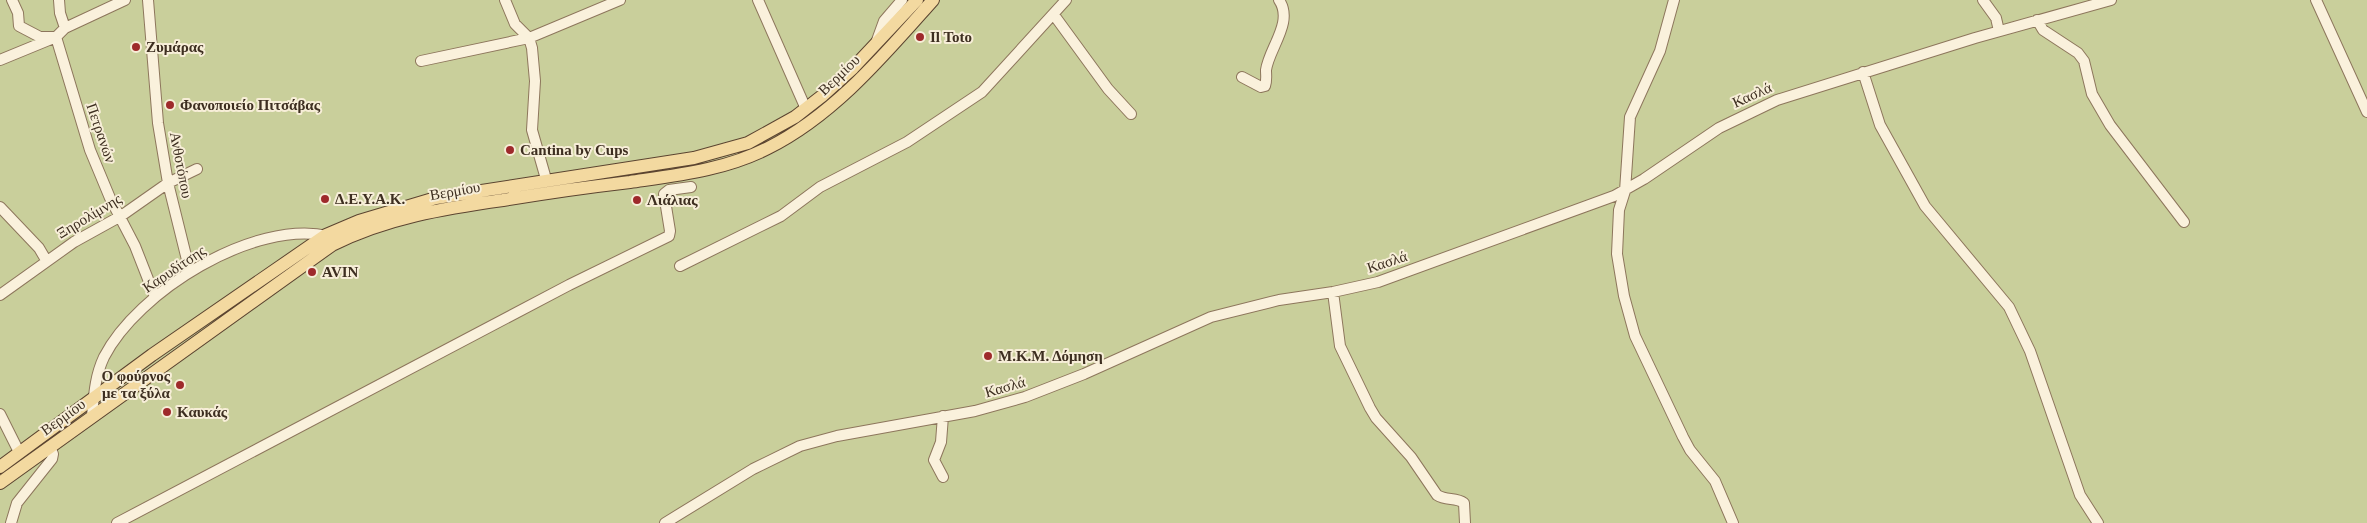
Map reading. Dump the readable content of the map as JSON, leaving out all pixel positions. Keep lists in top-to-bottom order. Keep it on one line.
{"streets":{"main road":["Βερμίου"],"street":["Κασλά","Πετρανών","Ανθοτόπου","Ξηρολίμνης","Καρυδίτσης"]},"crossings":[["Βερμίου","Καρυδίτσης"],["Πετρανών","Ξηρολίμνης"],["Πετρανών","Καρυδίτσης"],["Ανθοτόπου","Ξηρολίμνης"],["Ανθοτόπου","Καρυδίτσης"]],"places":["Il Toto","Ζυμάρας","Φανοποιείο Πιτσάβας","Cantina by Cups","Δ.Ε.Υ.Α.Κ.","Λιάλιας","AVIN","Μ.Κ.Μ. Δόμηση","Ο φούρνος με τα ξύλα","Καυκάς"]}
